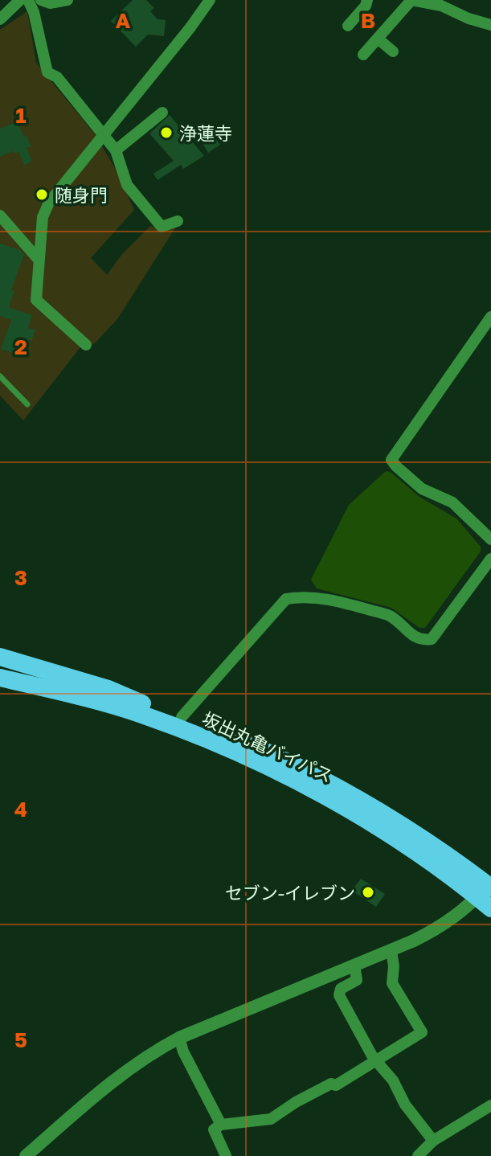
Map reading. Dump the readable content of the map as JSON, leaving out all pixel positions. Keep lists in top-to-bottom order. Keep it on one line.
{"streets":{"highway":["坂出丸亀バイパス"]},"places":["浄蓮寺","随身門","セブン-イレブン"],"grid":{"columns":["A","B"],"rows":["1","2","3","4","5"]}}
